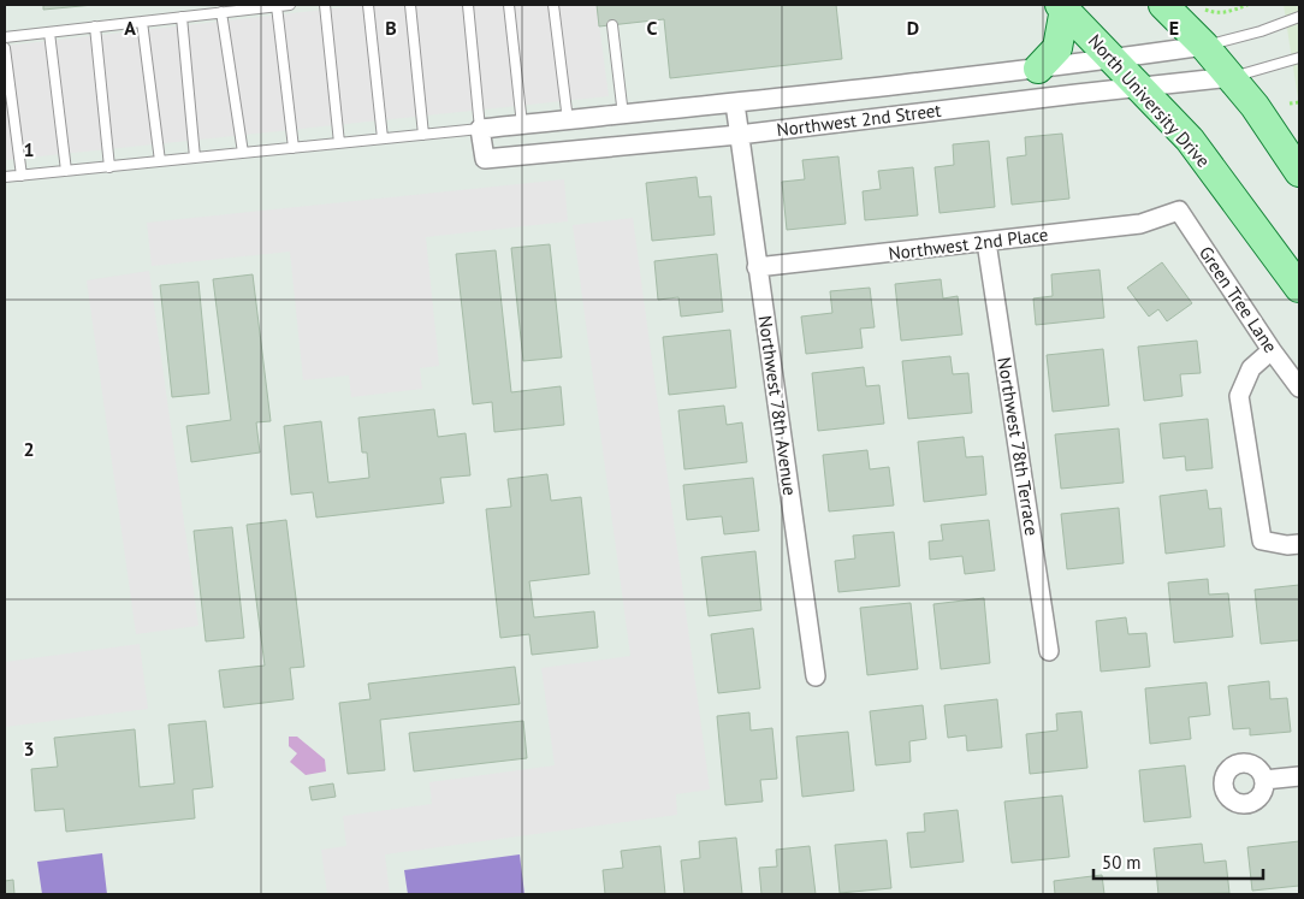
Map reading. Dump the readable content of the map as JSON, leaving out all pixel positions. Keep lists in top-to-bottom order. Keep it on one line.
{"streets":{"main road":["North University Drive"],"street":["Northwest 2nd Street","Northwest 2nd Place","Green Tree Lane","Northwest 78th Avenue","Northwest 78th Terrace"]},"crossings":[["North University Drive","Northwest 2nd Street"],["Northwest 2nd Street","Northwest 78th Avenue"],["Northwest 2nd Place","Green Tree Lane"],["Northwest 2nd Place","Northwest 78th Avenue"],["Northwest 2nd Place","Northwest 78th Terrace"]],"scale_bar":"50 m","grid":{"columns":["A","B","C","D","E"],"rows":["1","2","3"]}}
